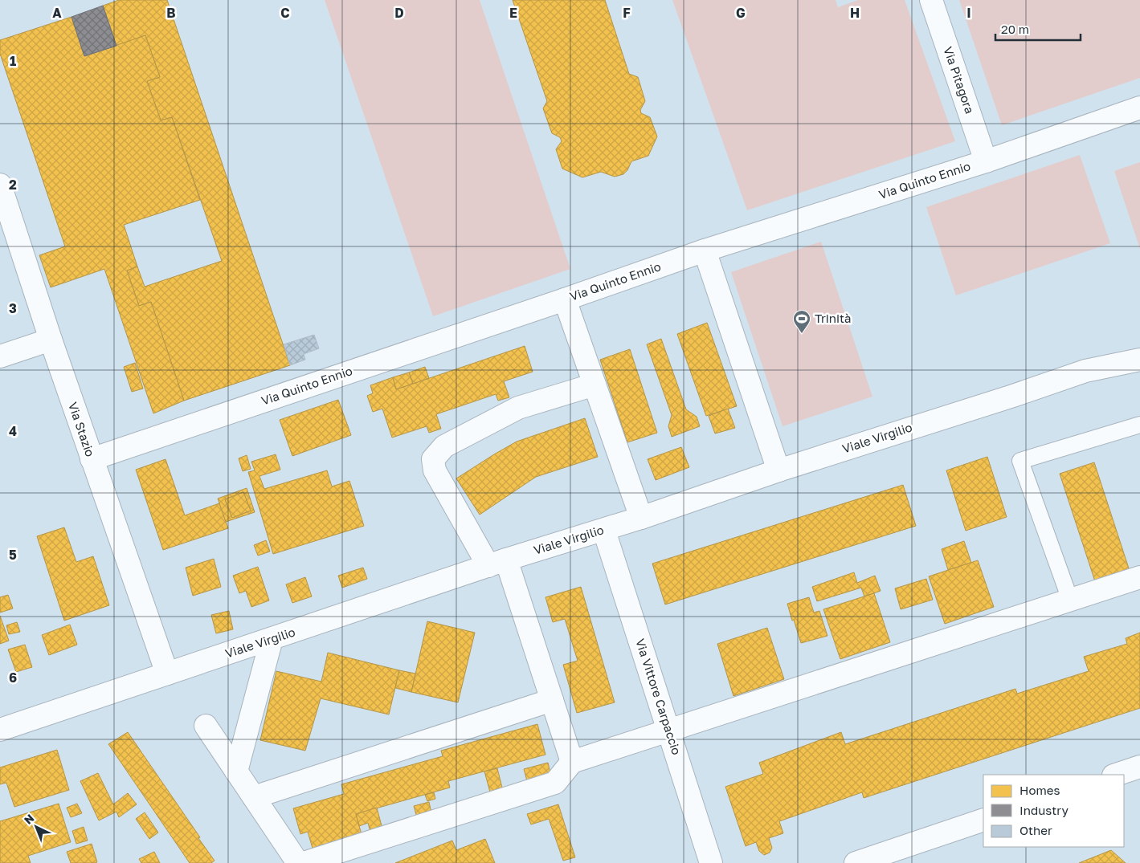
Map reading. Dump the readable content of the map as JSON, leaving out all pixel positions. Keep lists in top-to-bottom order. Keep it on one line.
{"streets":{"street":["Via Pitagora","Via Quinto Ennio","Via Stazio","Viale Virgilio","Via Vittore Carpaccio"]},"crossings":[["Via Pitagora","Via Quinto Ennio"],["Via Quinto Ennio","Via Stazio"],["Via Stazio","Viale Virgilio"],["Viale Virgilio","Via Vittore Carpaccio"]],"places":{"sports":["Trinità"]},"legend":["Homes","Industry","Other"],"scale_bar":"20 m","north":"top left","grid":{"columns":["A","B","C","D","E","F","G","H","I"],"rows":["1","2","3","4","5","6"]}}
